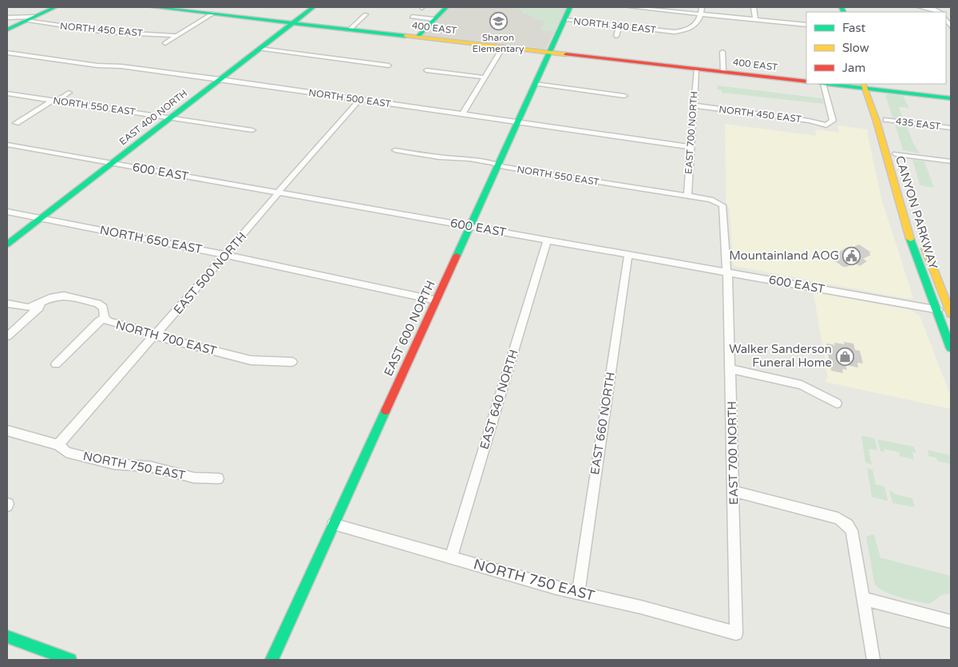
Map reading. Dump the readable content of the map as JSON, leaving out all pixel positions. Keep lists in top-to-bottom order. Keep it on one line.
{"streets":{"main road":["400 EAST","EAST 400 NORTH","CANYON PARKWAY","EAST 600 NORTH"],"street":["NORTH 340 EAST","NORTH 450 EAST","NORTH 500 EAST","NORTH 550 EAST","435 EAST","EAST 700 NORTH","600 EAST","NORTH 650 EAST","EAST 500 NORTH","NORTH 700 EAST","EAST 640 NORTH","EAST 660 NORTH","NORTH 750 EAST"]},"crossings":[["NORTH 340 EAST","EAST 600 NORTH"],["400 EAST","EAST 400 NORTH"],["400 EAST","EAST 700 NORTH"],["400 EAST","EAST 600 NORTH"],["NORTH 450 EAST","EAST 700 NORTH"],["NORTH 500 EAST","EAST 400 NORTH"],["NORTH 500 EAST","EAST 700 NORTH"],["NORTH 500 EAST","EAST 500 NORTH"],["NORTH 500 EAST","EAST 600 NORTH"],["NORTH 550 EAST","EAST 400 NORTH"],["NORTH 550 EAST","EAST 700 NORTH"],["NORTH 550 EAST","EAST 600 NORTH"],["EAST 400 NORTH","600 EAST"],["EAST 400 NORTH","NORTH 650 EAST"],["EAST 700 NORTH","600 EAST"],["EAST 700 NORTH","NORTH 750 EAST"],["600 EAST","CANYON PARKWAY"],["600 EAST","EAST 500 NORTH"],["600 EAST","EAST 600 NORTH"],["600 EAST","EAST 640 NORTH"],["600 EAST","EAST 660 NORTH"],["NORTH 650 EAST","EAST 500 NORTH"],["NORTH 650 EAST","EAST 600 NORTH"],["EAST 500 NORTH","NORTH 700 EAST"],["EAST 500 NORTH","NORTH 750 EAST"],["EAST 600 NORTH","NORTH 750 EAST"],["EAST 640 NORTH","NORTH 750 EAST"],["EAST 660 NORTH","NORTH 750 EAST"]],"places":{"school or university":["Sharon Elementary"],"public building":["Mountainland AOG"],"shop":["Walker Sanderson Funeral Home"]},"legend":["Fast","Slow","Jam"]}
